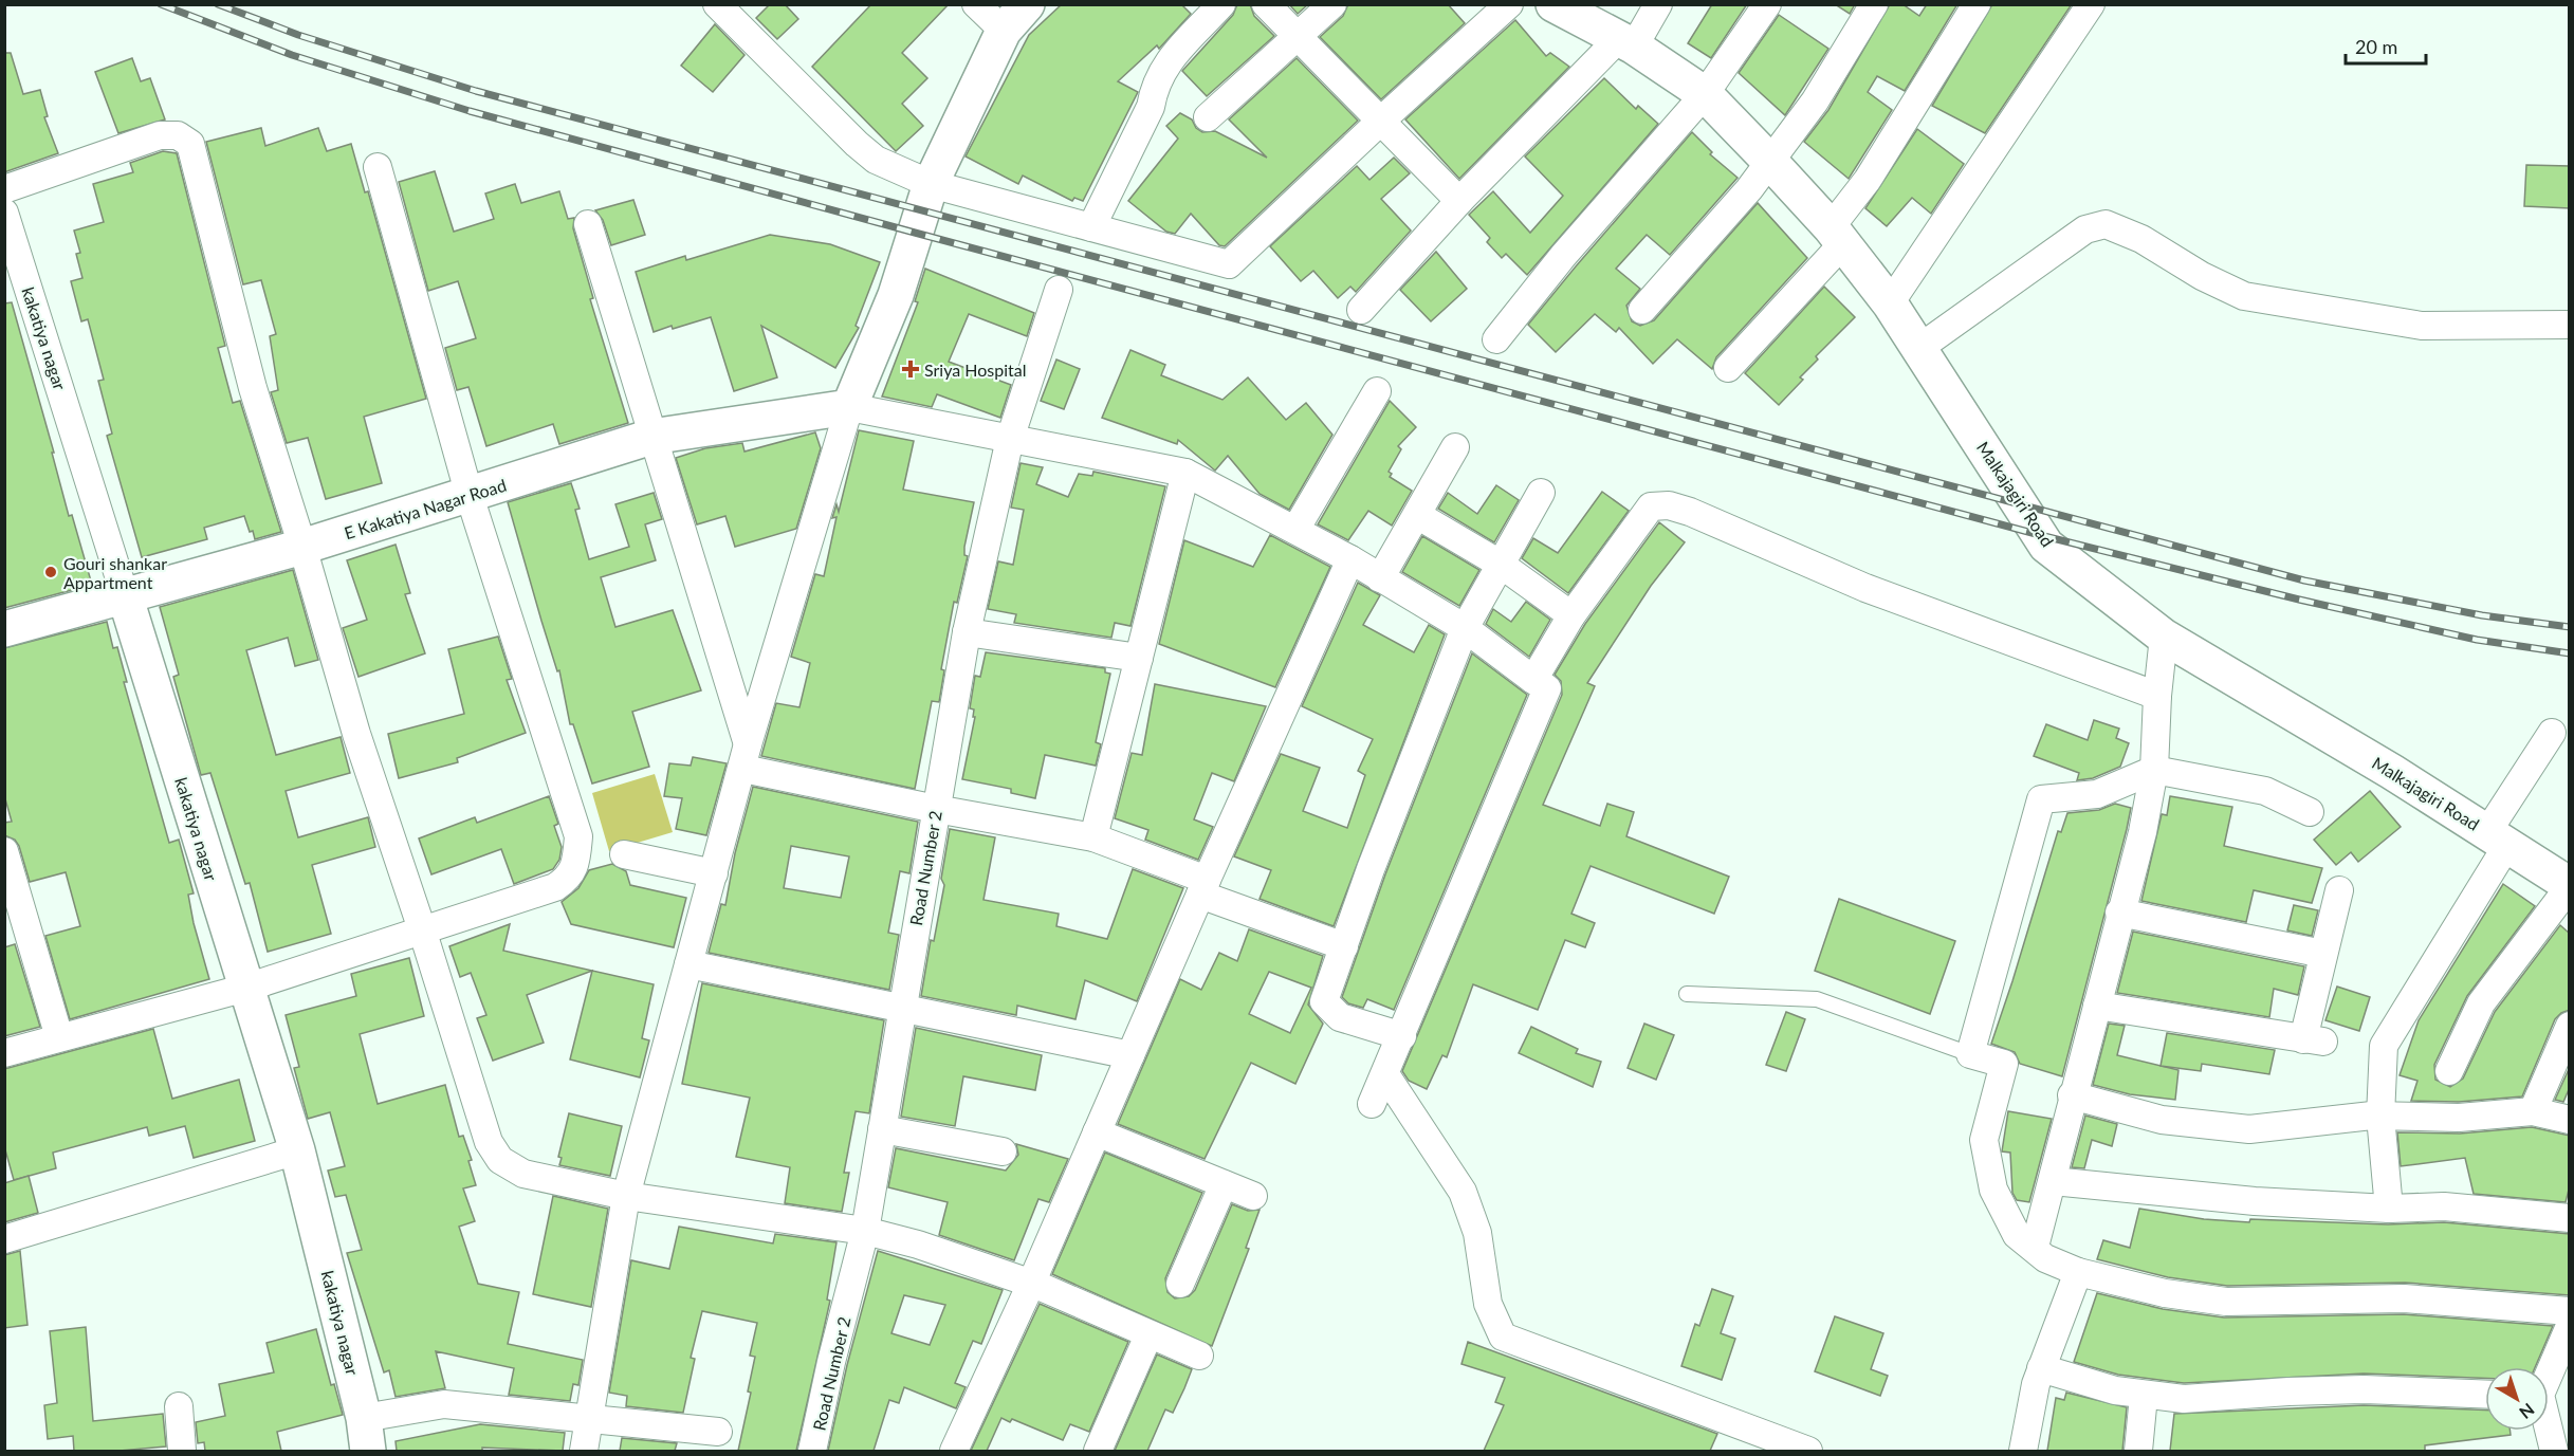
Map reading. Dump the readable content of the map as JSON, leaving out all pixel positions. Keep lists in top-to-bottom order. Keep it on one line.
{"streets":{"street":["kakatiya nagar","Malkajagiri Road","E Kakatiya Nagar Road","Road Number 2"]},"crossings":[["kakatiya nagar","E Kakatiya Nagar Road"]],"places":{"health":["Sriya Hospital"],"other":["Gouri shankar Appartment"]},"scale_bar":"20 m","north":"bottom right"}
